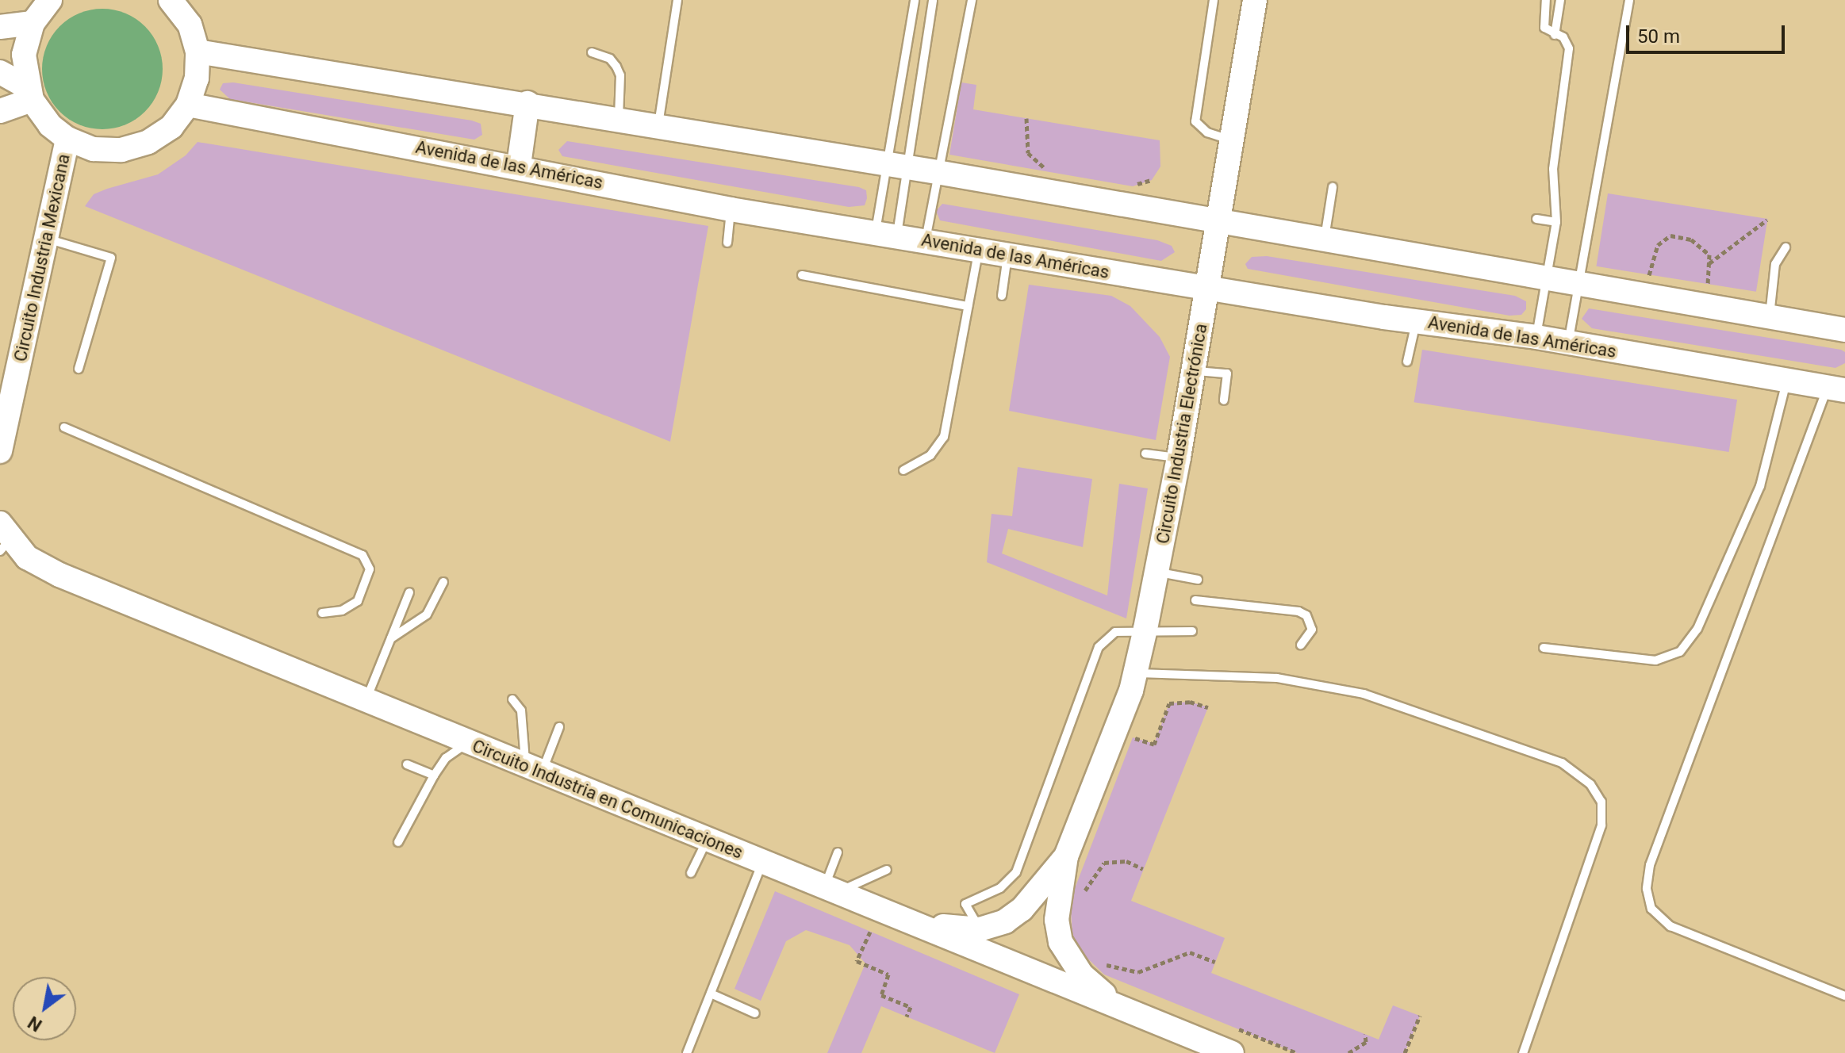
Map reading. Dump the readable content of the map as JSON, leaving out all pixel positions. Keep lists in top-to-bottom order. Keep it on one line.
{"streets":{"main road":["Avenida de las Américas","Circuito Industria Mexicana","Circuito Industria Electrónica","Circuito Industria en Comunicaciones"]},"crossings":[["Avenida de las Américas","Circuito Industria Electrónica"],["Circuito Industria Electrónica","Circuito Industria en Comunicaciones"]],"scale_bar":"50 m","north":"bottom left"}
